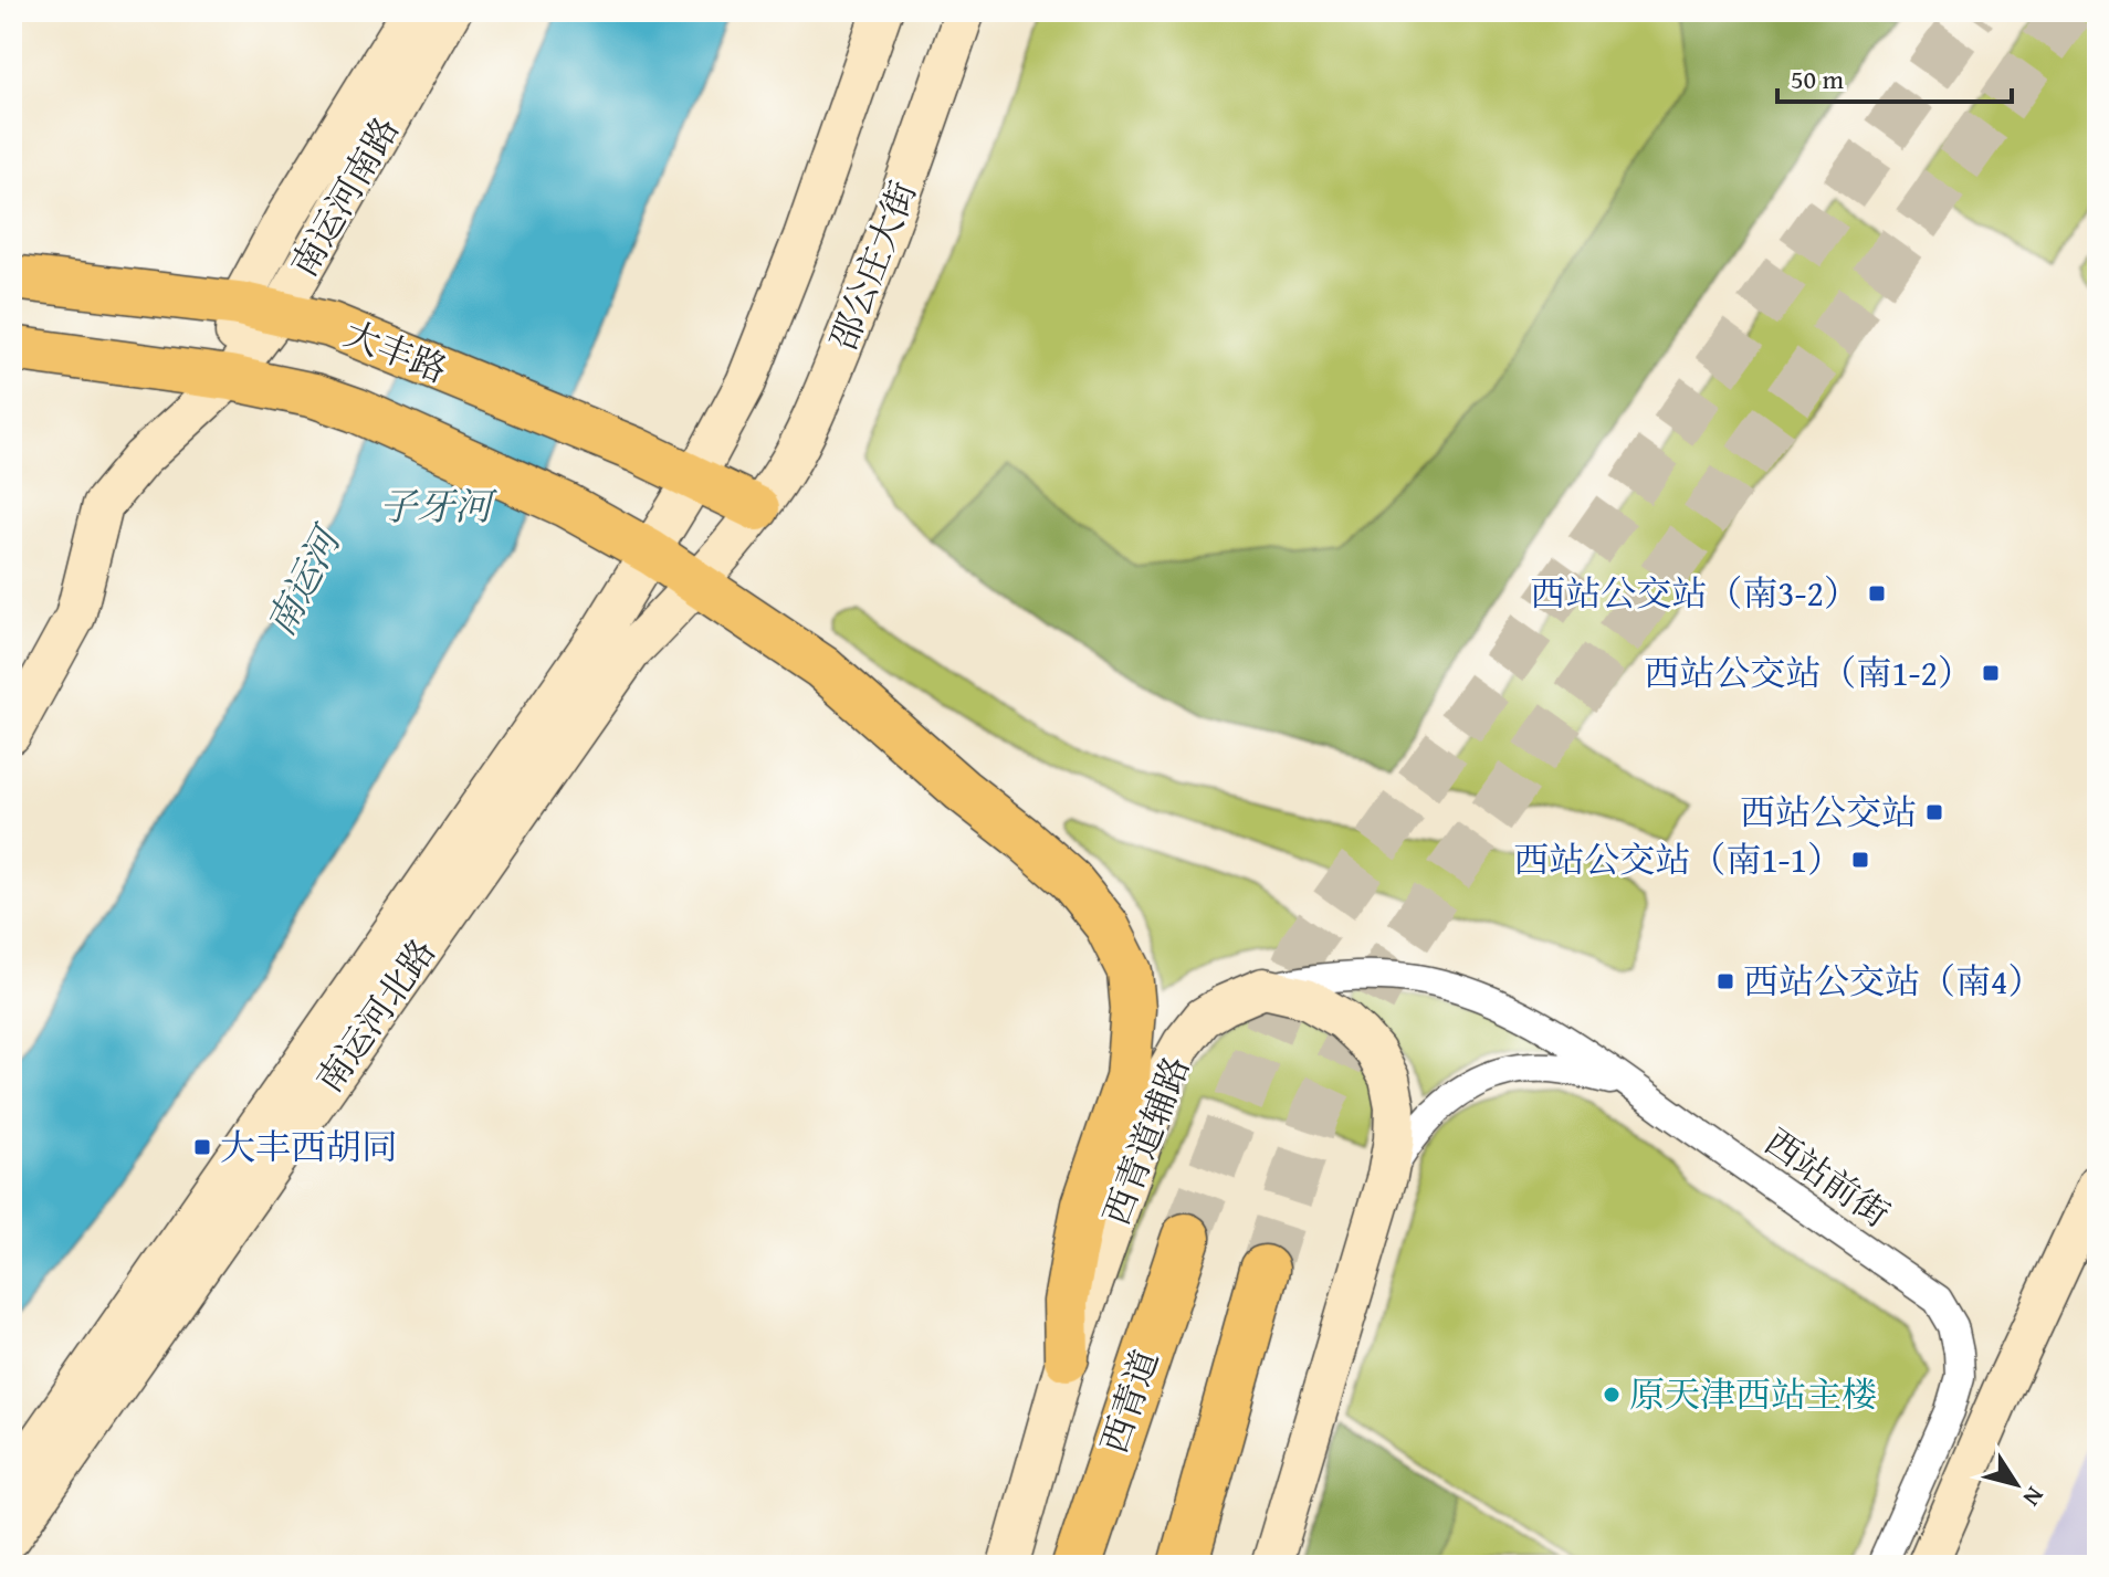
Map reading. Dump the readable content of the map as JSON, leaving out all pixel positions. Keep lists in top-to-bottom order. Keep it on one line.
{"streets":{"highway":["西青道"],"main road":["大丰路"],"street":["南运河南路","邵公庄大街","南运河北路","西青道辅路","西站前街"]},"crossings":[["南运河南路","大丰路"],["邵公庄大街","大丰路"],["邵公庄大街","南运河北路"],["大丰路","南运河北路"],["西青道辅路","西站前街"]],"water":["子牙河","南运河"],"places":{"transit":["西站公交站（南3-2）","西站公交站（南1-2）","西站公交站","西站公交站（南1-1）","西站公交站（南4）","大丰西胡同"],"other":["原天津西站主楼"]},"scale_bar":"50 m","north":"bottom right"}
